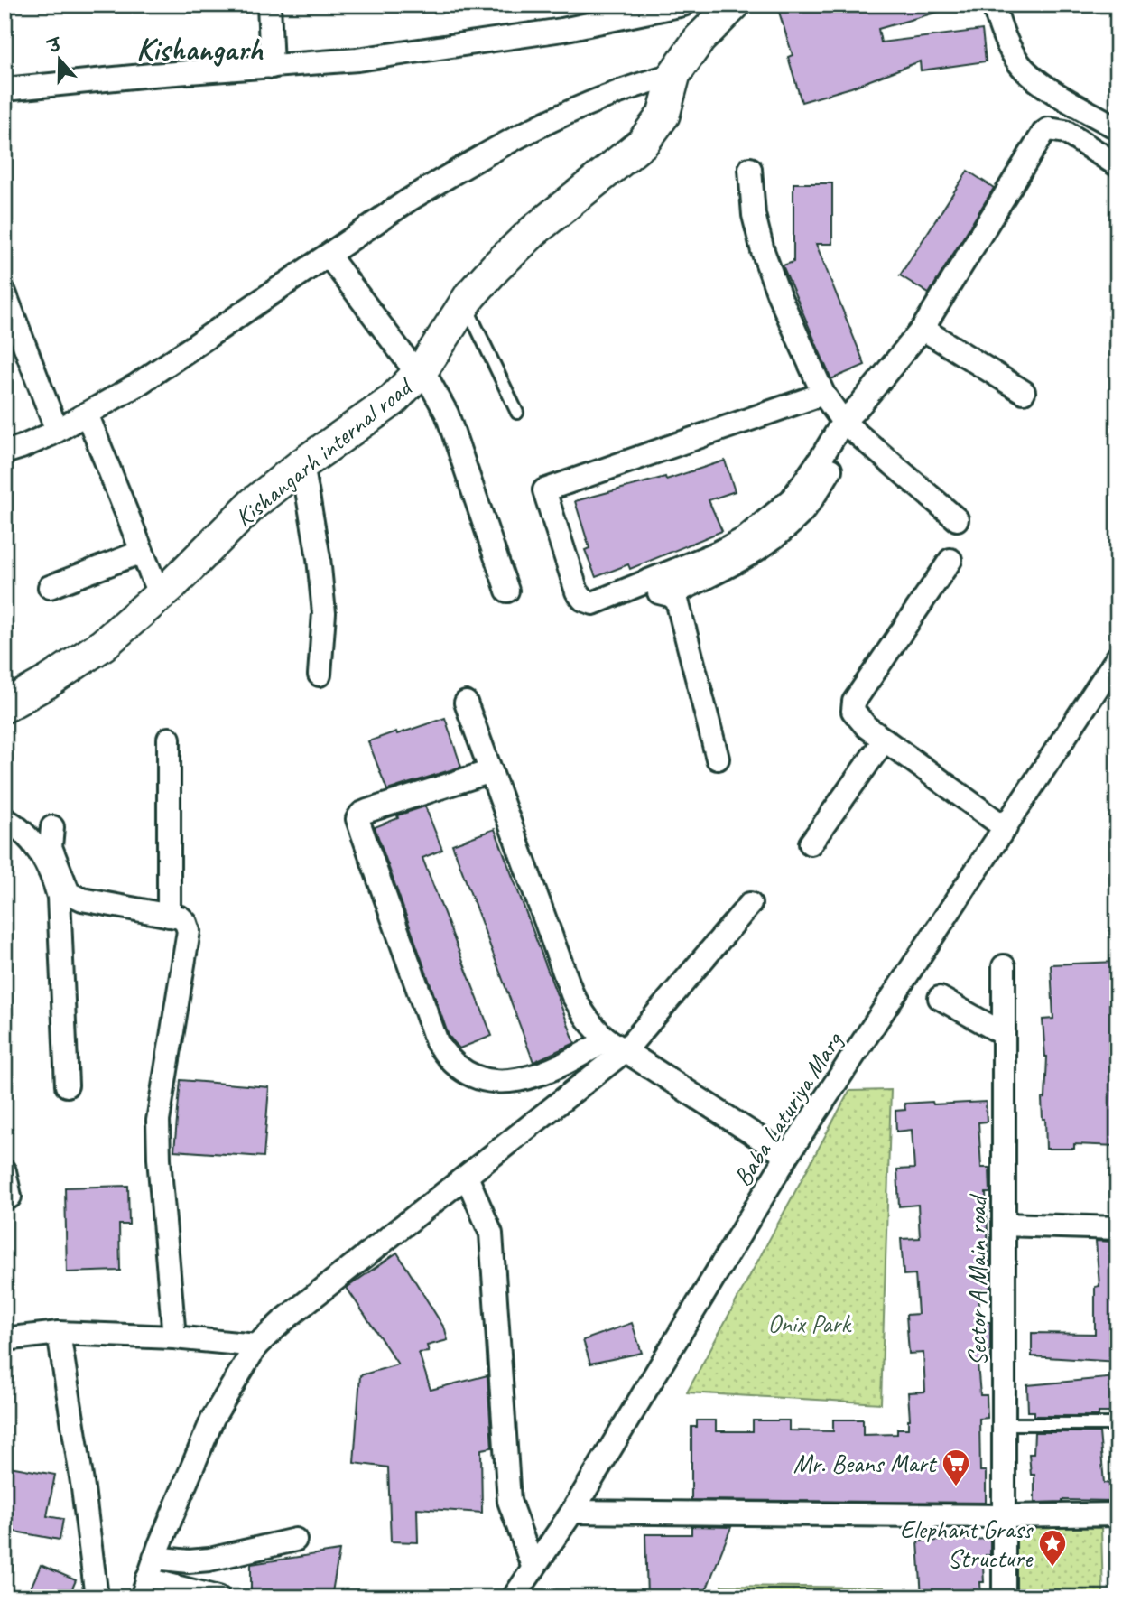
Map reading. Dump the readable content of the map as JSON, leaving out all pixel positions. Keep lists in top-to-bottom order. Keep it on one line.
{"streets":{"street":["Kishangarh internal road","Baba Laturiya Marg","Sector A Main road"]},"districts":["Kishangarh"],"parks":["Onix Park"],"places":{"supermarket":["Mr. Beans Mart"],"place":["Elephant Grass Structure"]},"north":"top"}
